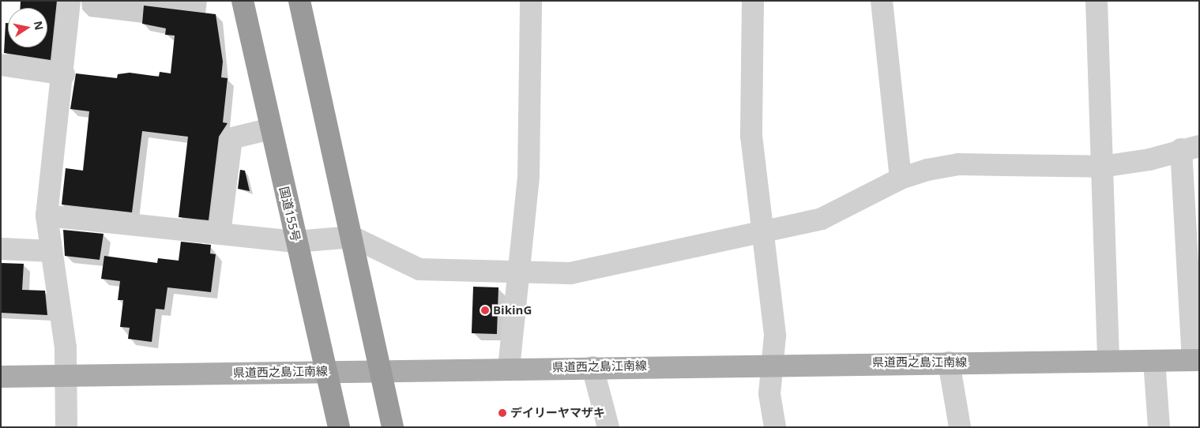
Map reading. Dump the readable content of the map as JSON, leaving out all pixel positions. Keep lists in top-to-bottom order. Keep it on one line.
{"streets":{"highway":["国道155号"],"main road":["県道西之島江南線"]},"crossings":[["国道155号","県道西之島江南線"]],"places":["BikinG","デイリーヤマザキ"],"north":"right"}
